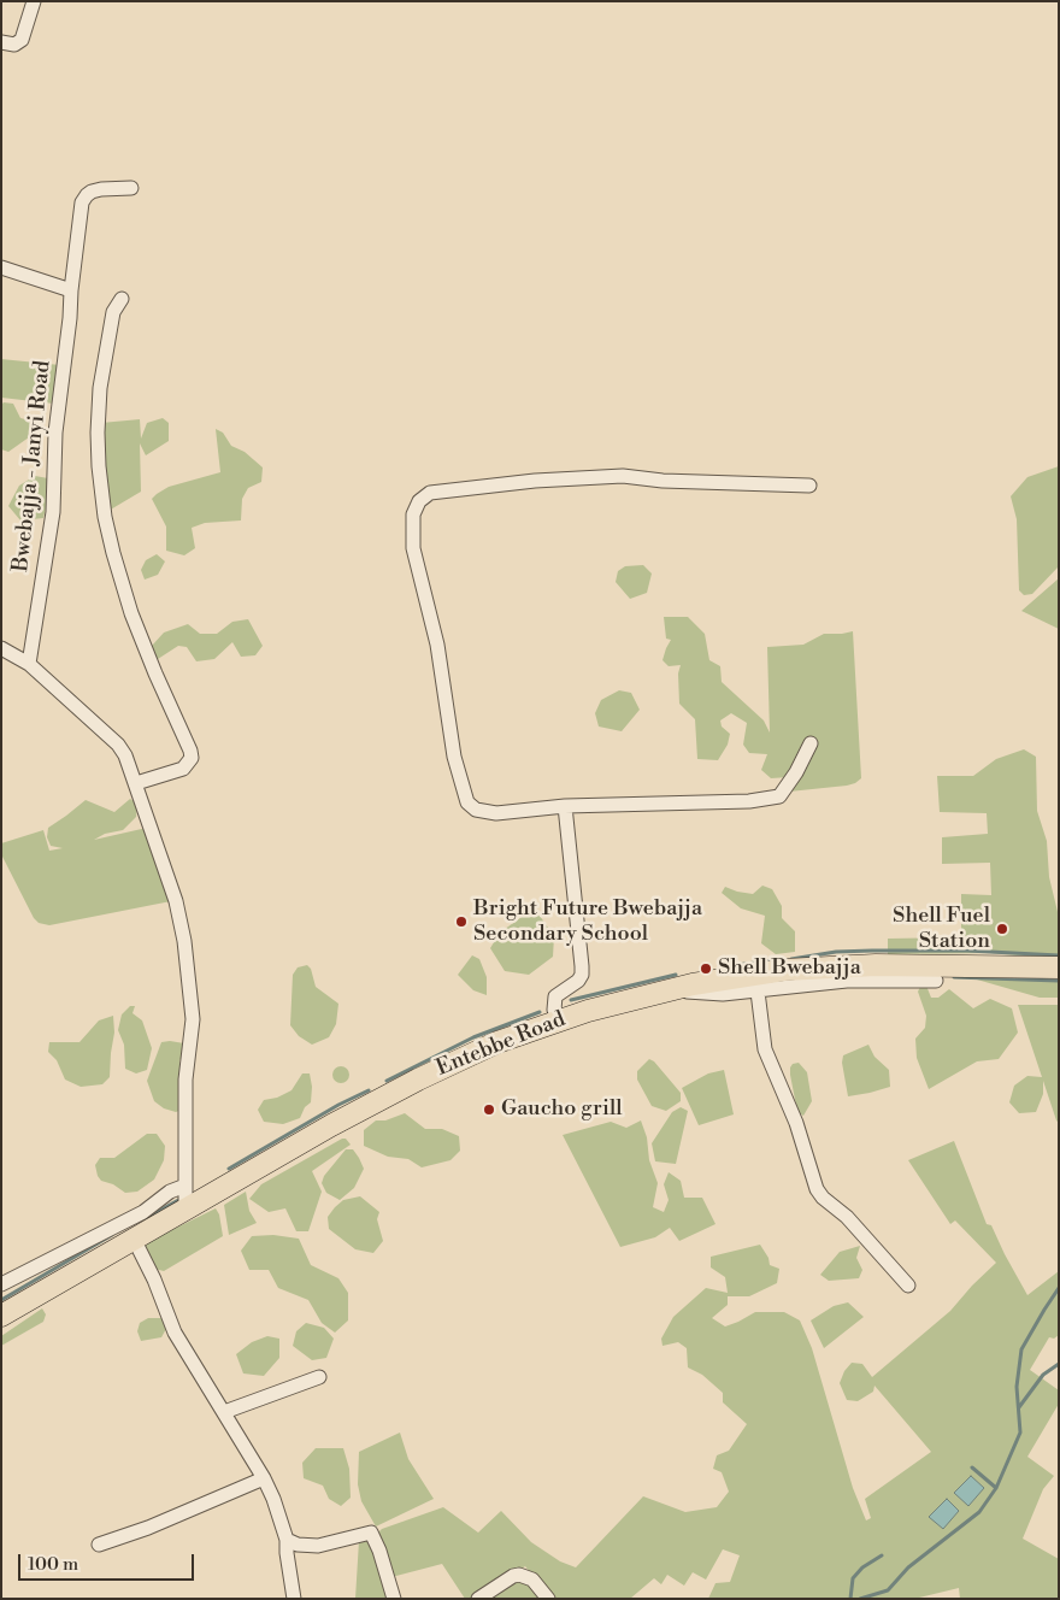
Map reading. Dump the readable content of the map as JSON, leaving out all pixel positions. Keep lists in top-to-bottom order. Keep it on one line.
{"streets":{"main road":["Entebbe Road"],"street":["Bwebajja - Janyi Road"]},"places":["Bright Future Bwebajja Secondary School","Shell Fuel Station","Shell Bwebajja","Gaucho grill"],"scale_bar":"100 m"}
